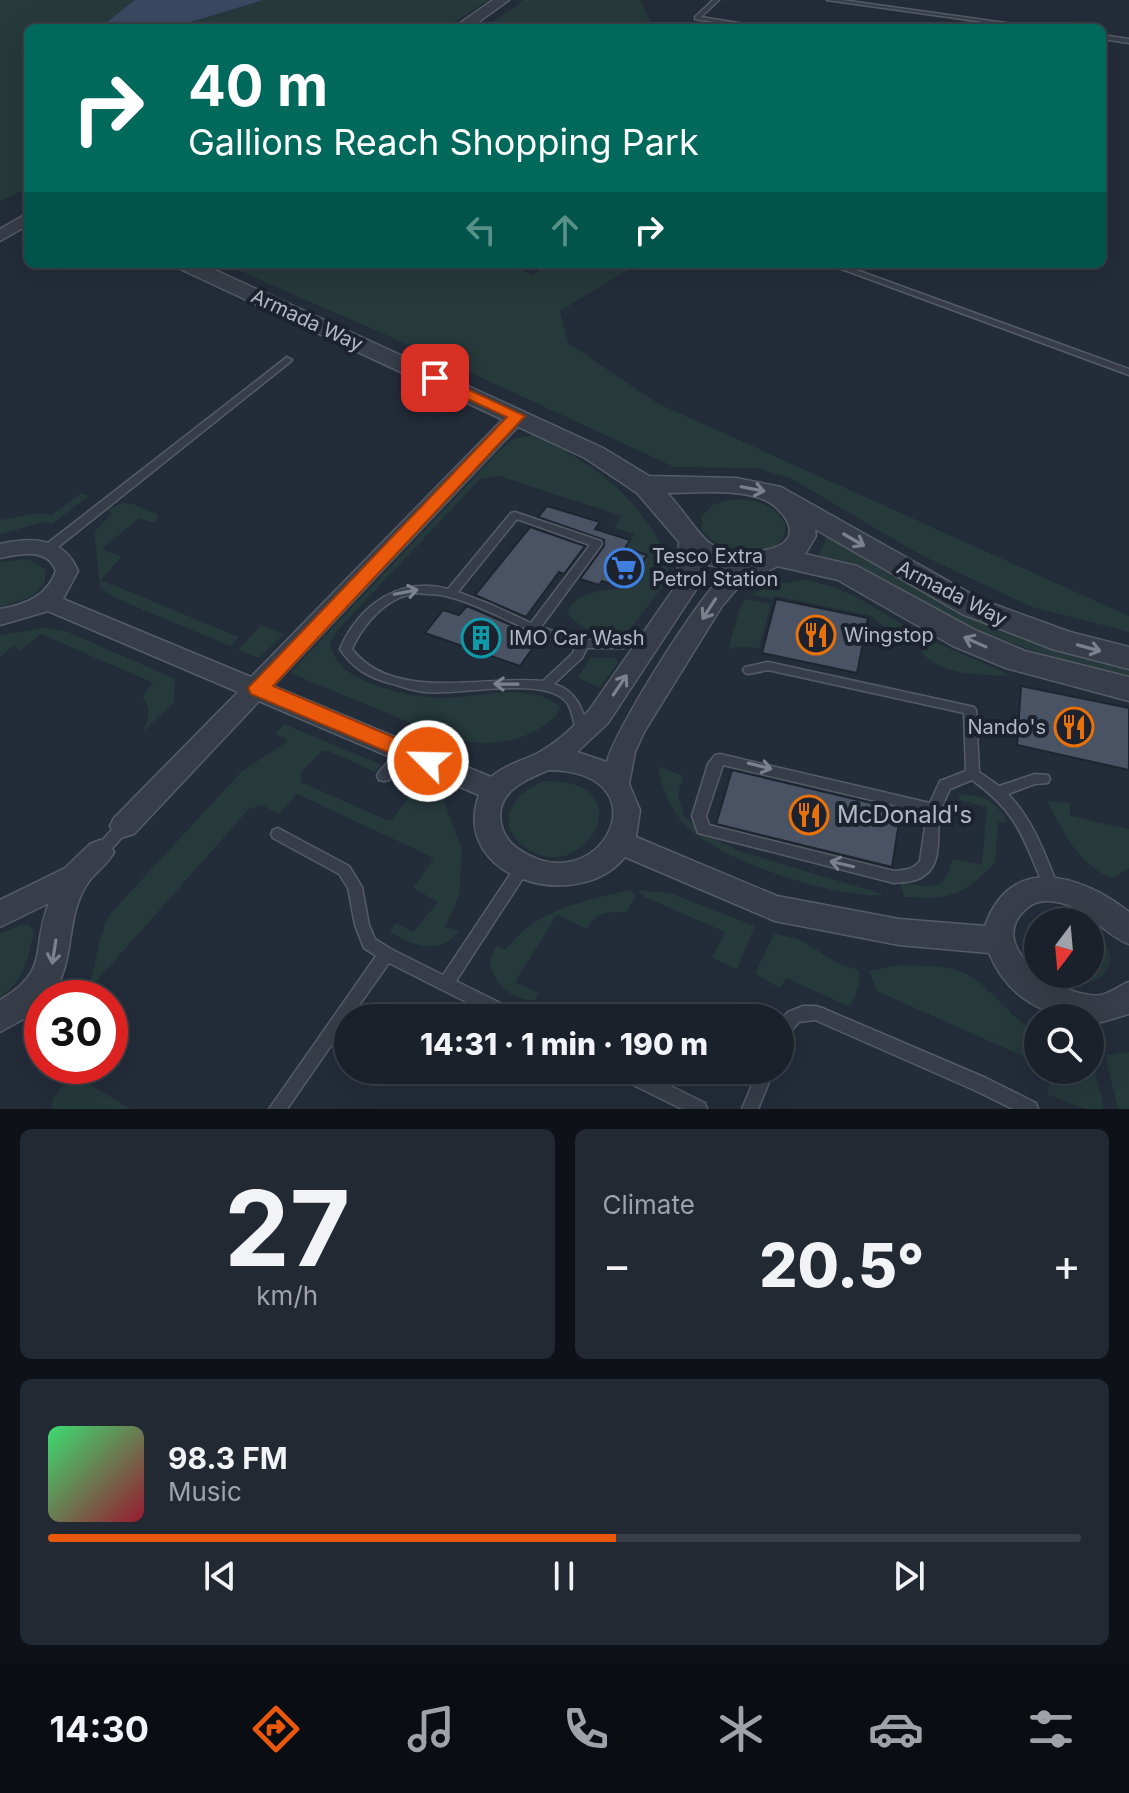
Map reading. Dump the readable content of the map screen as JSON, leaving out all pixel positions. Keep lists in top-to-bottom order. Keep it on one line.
{"streets":{"street":["Armada Way"]},"places":{"supermarket":["Tesco Extra Petrol Station"],"restaurant":["Wingstop","Nando's","McDonald's"],"building":["IMO Car Wash"]},"north":"bottom","page":{"turn":["40 m","Gallions Reach Shopping Park"],"limit":"30","trip":"14:31 · 1 min · 190 m","tile":[["27","km/h"],"Climate"],"heat":["−","20.5°","+"],"song":["98.3 FM","Music"],"tabs":"14:30"}}
